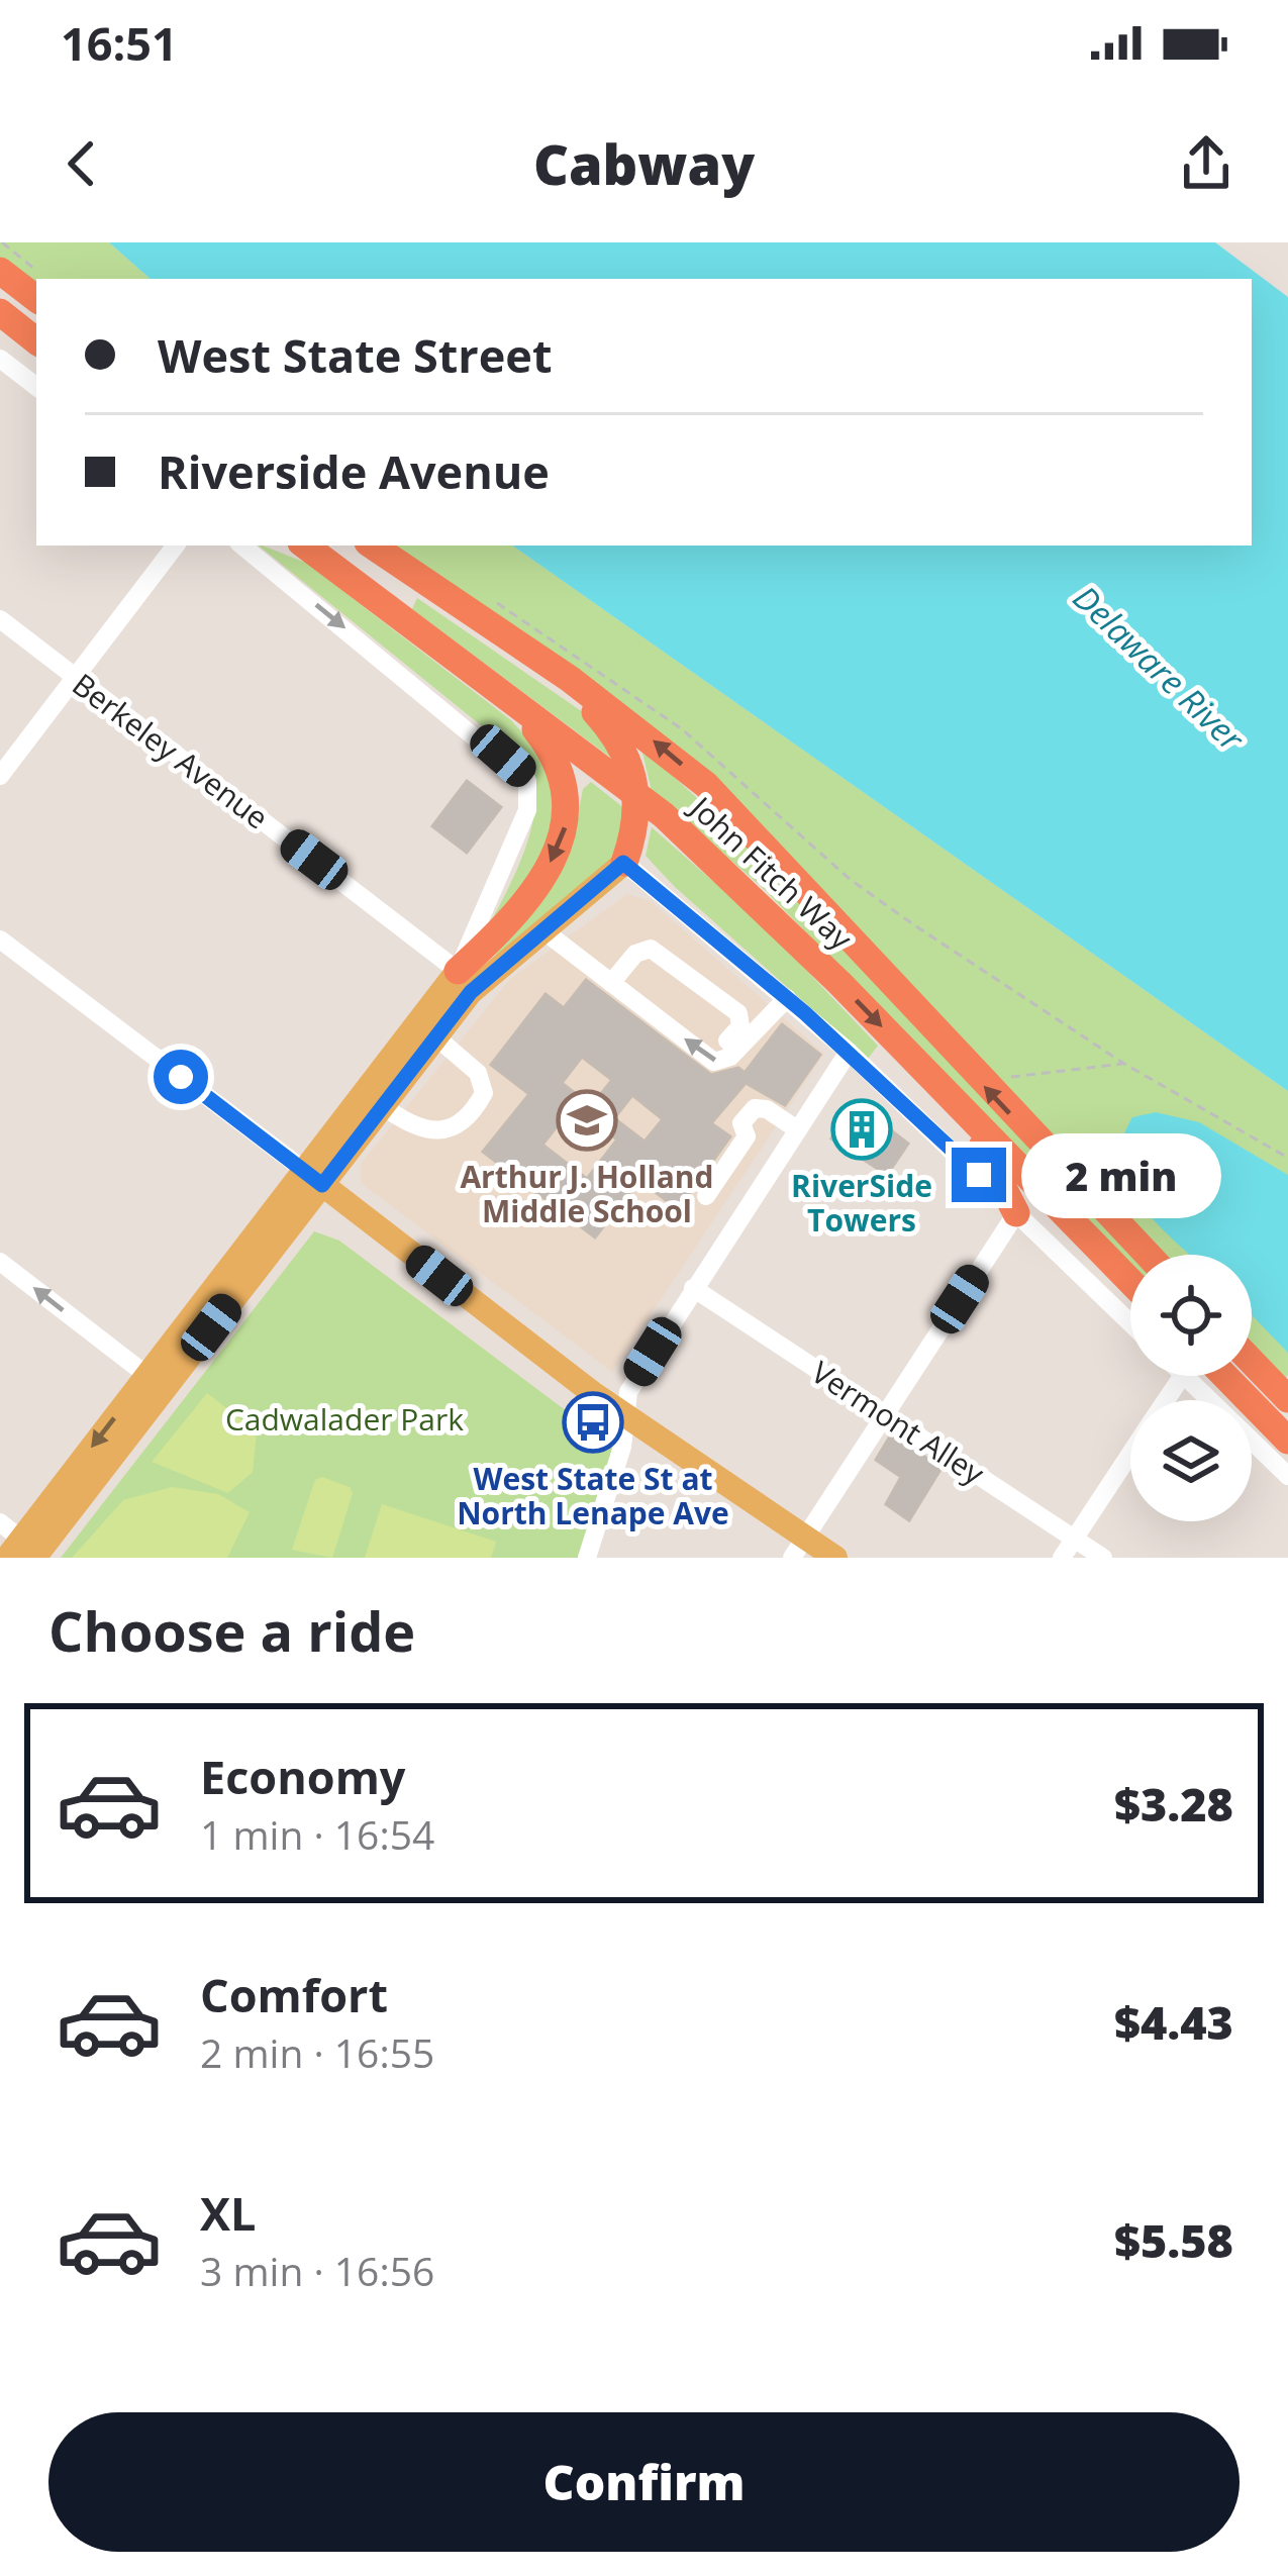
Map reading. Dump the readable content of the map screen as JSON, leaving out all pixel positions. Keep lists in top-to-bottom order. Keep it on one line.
{"streets":{"highway":["John Fitch Way"],"street":["Berkeley Avenue","Vermont Alley"]},"water":["Delaware River"],"parks":["Cadwalader Park"],"places":{"school or university":["Arthur J. Holland Middle School"],"building":["RiverSide Towers"],"bus stop":["West State St at North Lenape Ave"]},"page":{"status":"16:51","header":"Cabway","banner":["West State Street","Riverside Avenue"],"bubble":"2 min","heading":"Choose a ride","list":[{"name":"Economy","note":"1 min · 16:54","value":"$3.28"},{"name":"Comfort","note":"2 min · 16:55","value":"$4.43"},{"name":"XL","note":"3 min · 16:56","value":"$5.58"}],"buttons":"Confirm"}}
